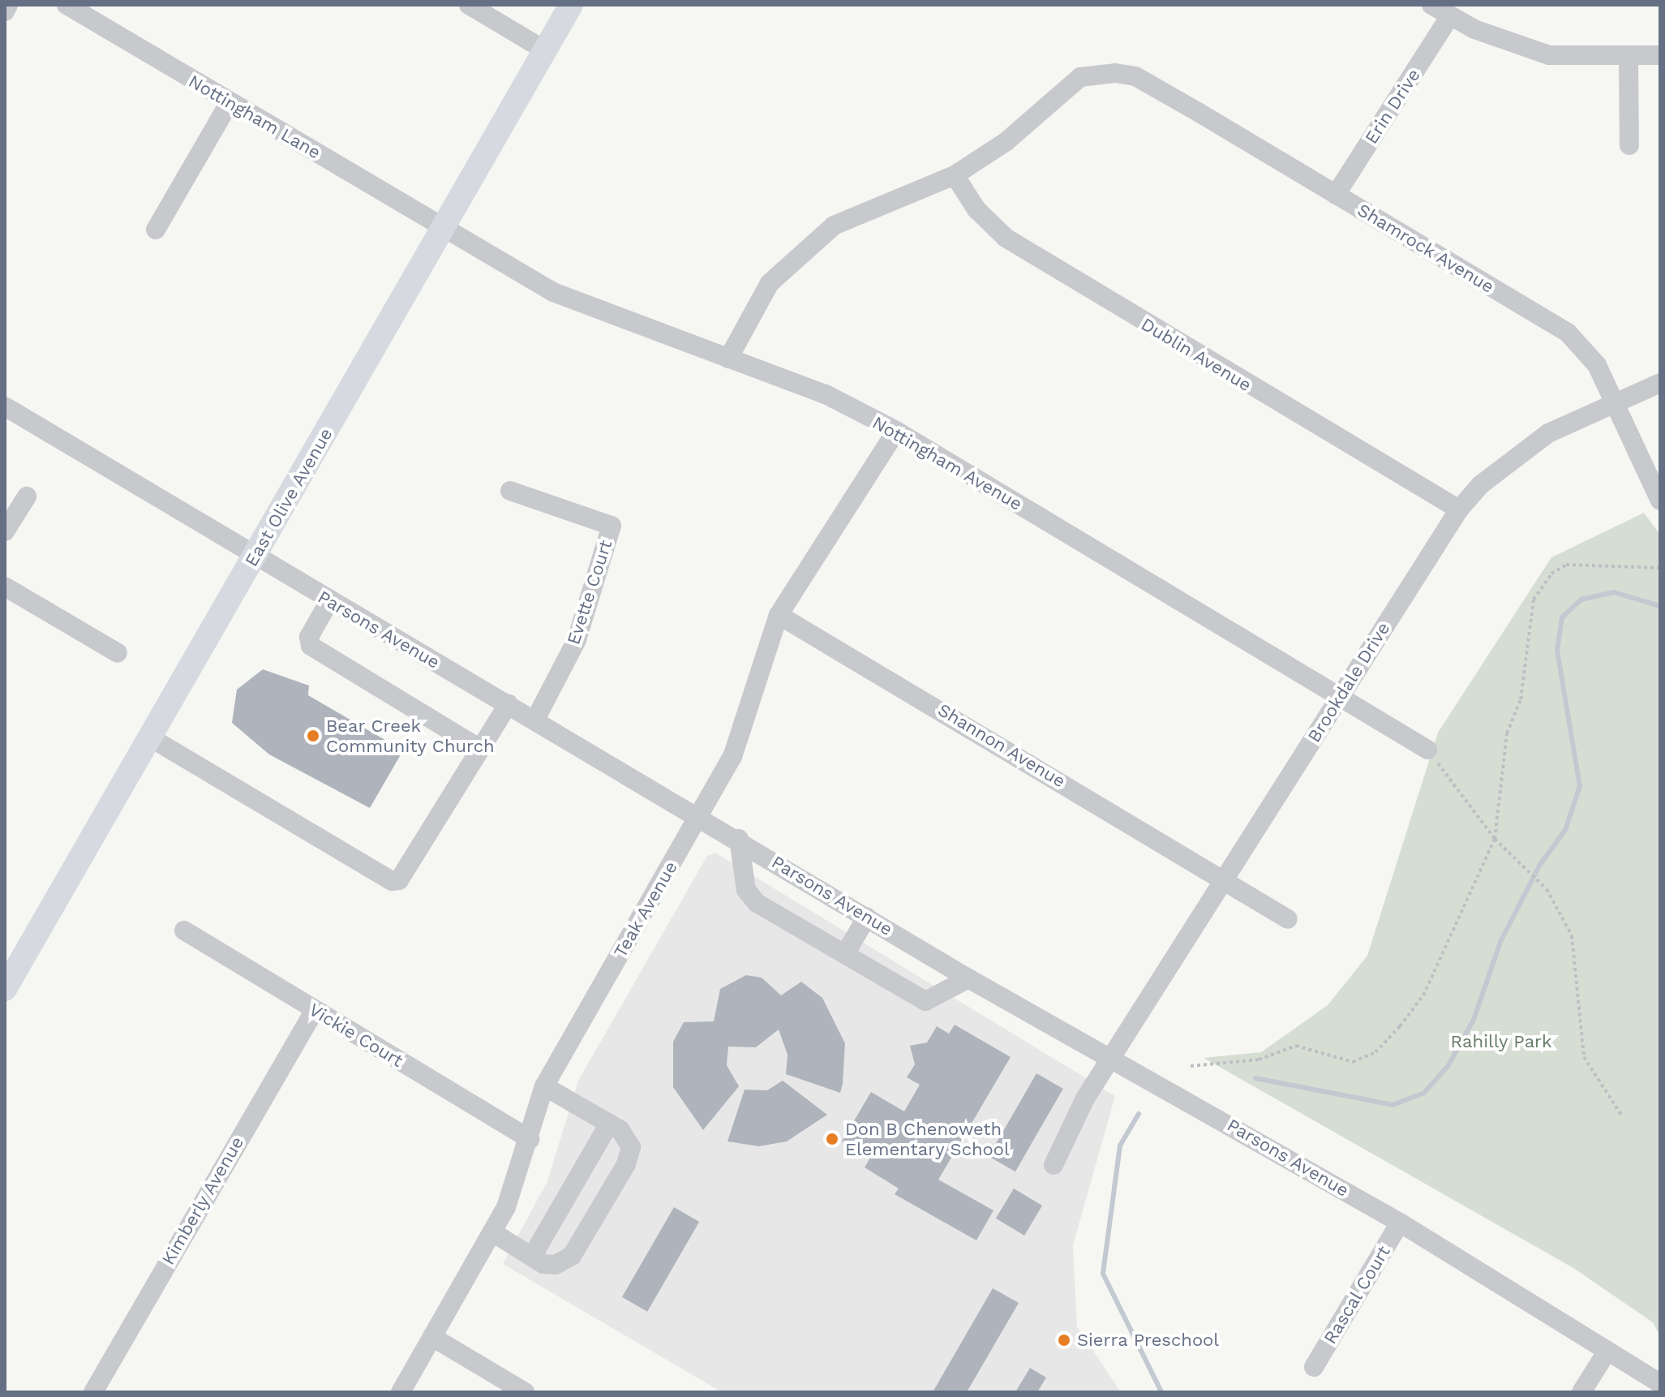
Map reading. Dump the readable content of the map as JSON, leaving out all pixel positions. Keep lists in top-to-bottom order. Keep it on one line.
{"streets":{"main road":["East Olive Avenue"],"street":["Erin Drive","Nottingham Lane","Shamrock Avenue","Dublin Avenue","Nottingham Avenue","Evette Court","Parsons Avenue","Brookdale Drive","Shannon Avenue","Teak Avenue","Vickie Court","Kimberly Avenue","Rascal Court"]},"crossings":[["Erin Drive","Shamrock Avenue"],["Nottingham Lane","Nottingham Avenue"],["Nottingham Lane","East Olive Avenue"],["Shamrock Avenue","Dublin Avenue"],["Shamrock Avenue","Brookdale Drive"],["Dublin Avenue","Brookdale Drive"],["Nottingham Avenue","East Olive Avenue"],["Nottingham Avenue","Brookdale Drive"],["Nottingham Avenue","Teak Avenue"],["East Olive Avenue","Parsons Avenue"],["Evette Court","Parsons Avenue"],["Parsons Avenue","Brookdale Drive"],["Parsons Avenue","Teak Avenue"],["Parsons Avenue","Rascal Court"],["Brookdale Drive","Shannon Avenue"],["Shannon Avenue","Teak Avenue"],["Teak Avenue","Vickie Court"],["Vickie Court","Kimberly Avenue"]],"parks":["Rahilly Park"],"places":["Bear Creek Community Church","Don B Chenoweth Elementary School","Sierra Preschool"]}
